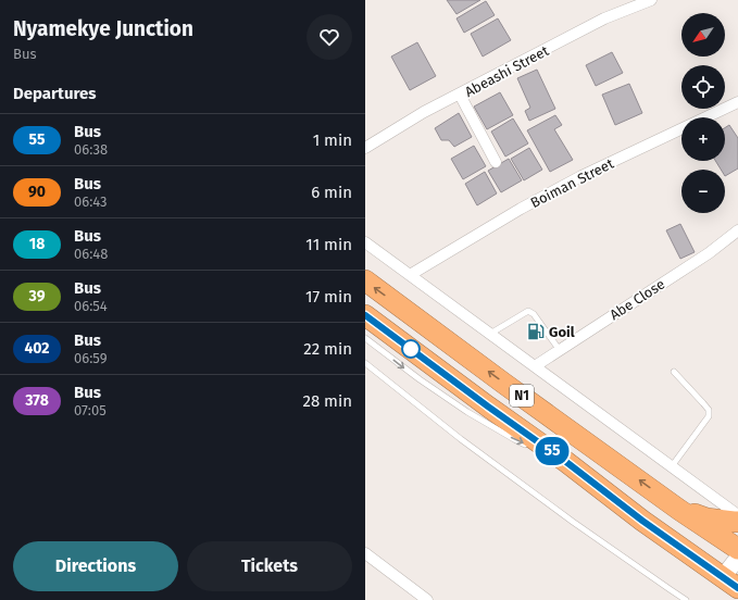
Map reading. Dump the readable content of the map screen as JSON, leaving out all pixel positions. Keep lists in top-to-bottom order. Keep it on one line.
{"streets":{"highway":["N1"],"street":["Abeashi Street","Boiman Street","Abe Close"]},"places":{"fuel station":["Goil"]},"lines":["bus line 55"],"north":"bottom left","page":{"heading":[["Nyamekye Junction","Bus"],"Departures"],"on_map":"55","map_buttons":["+","−"],"list":[{"mark":"55","name":"Bus","note":"06:38","value":"1 min"},{"mark":"90","name":"Bus","note":"06:43","value":"6 min"},{"mark":"18","name":"Bus","note":"06:48","value":"11 min"},{"mark":"39","name":"Bus","note":"06:54","value":"17 min"},{"mark":"402","name":"Bus","note":"06:59","value":"22 min"},{"mark":"378","name":"Bus","note":"07:05","value":"28 min"}],"buttons":["Directions","Tickets"]}}
